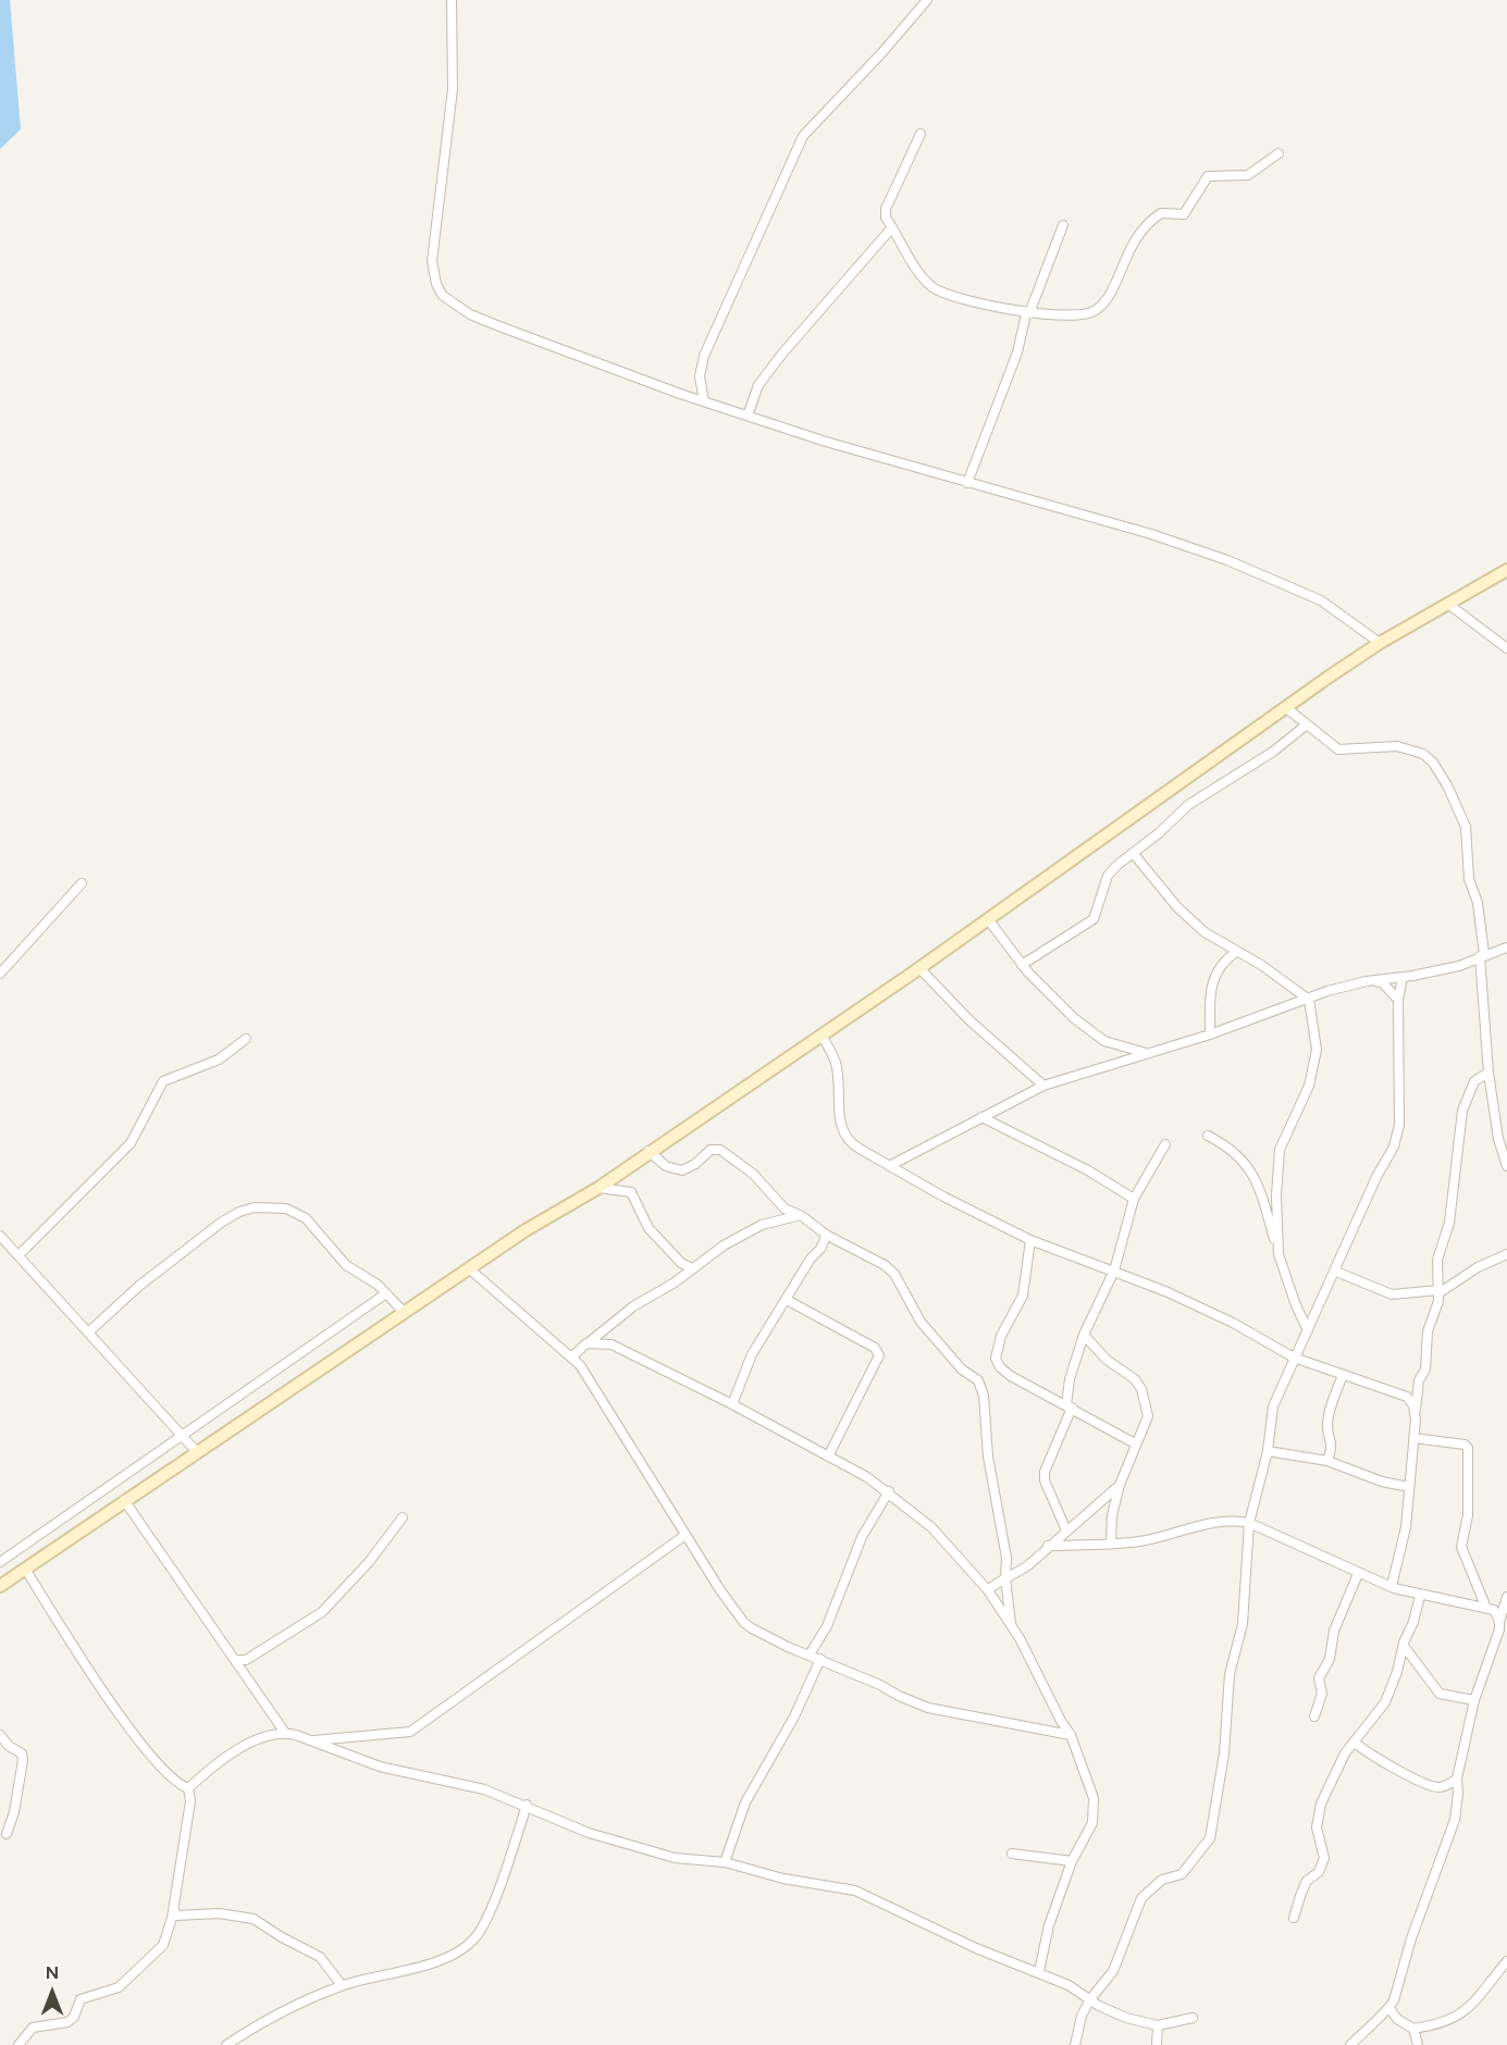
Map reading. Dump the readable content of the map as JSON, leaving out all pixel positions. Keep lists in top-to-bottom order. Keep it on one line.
{"north":"top"}
